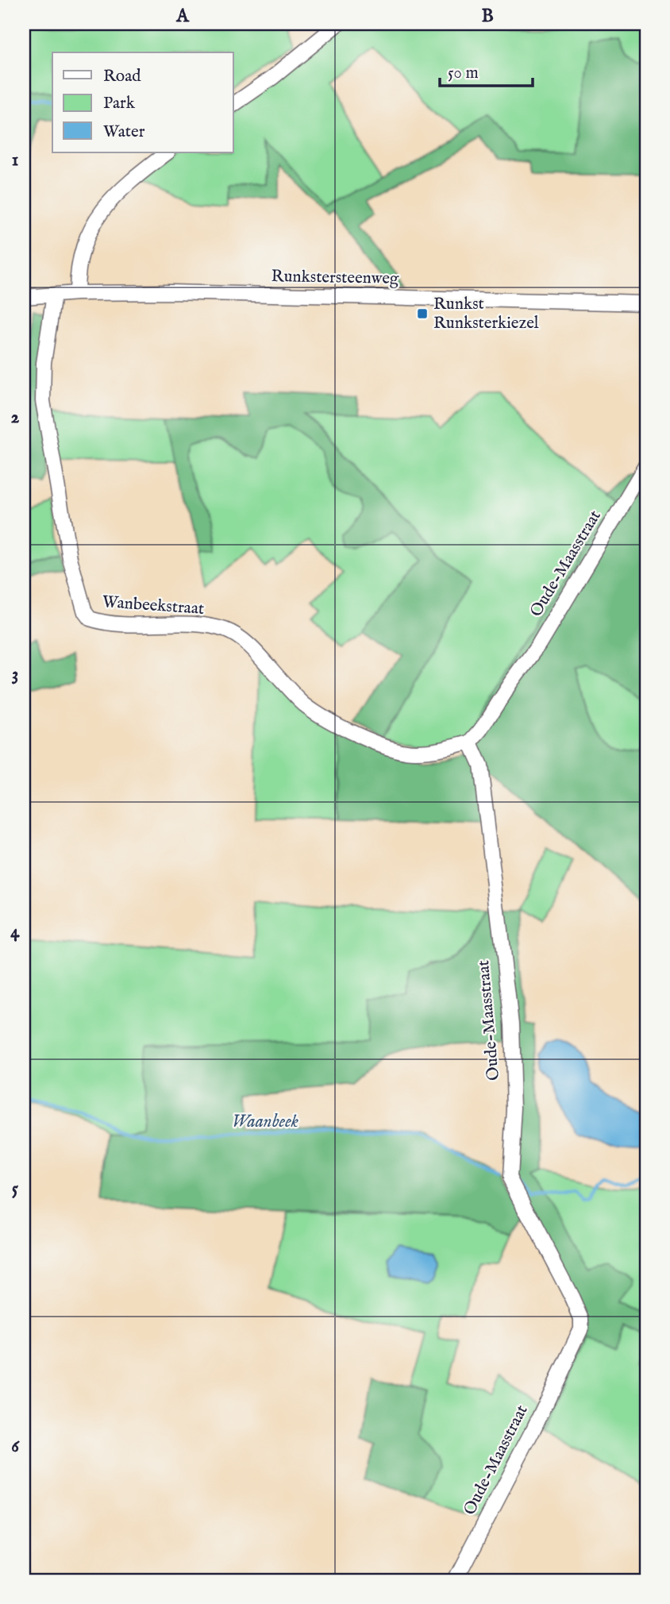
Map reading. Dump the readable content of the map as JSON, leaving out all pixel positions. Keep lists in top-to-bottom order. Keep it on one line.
{"streets":{"street":["Runkstersteenweg","Oude-Maasstraat","Wanbeekstraat"]},"crossings":[["Runkstersteenweg","Wanbeekstraat"],["Oude-Maasstraat","Wanbeekstraat"]],"water":["Waanbeek"],"places":{"transit":["Runkst Runksterkiezel"]},"legend":["Road","Park","Water"],"scale_bar":"50 m","grid":{"columns":["A","B"],"rows":["1","2","3","4","5","6"]}}
